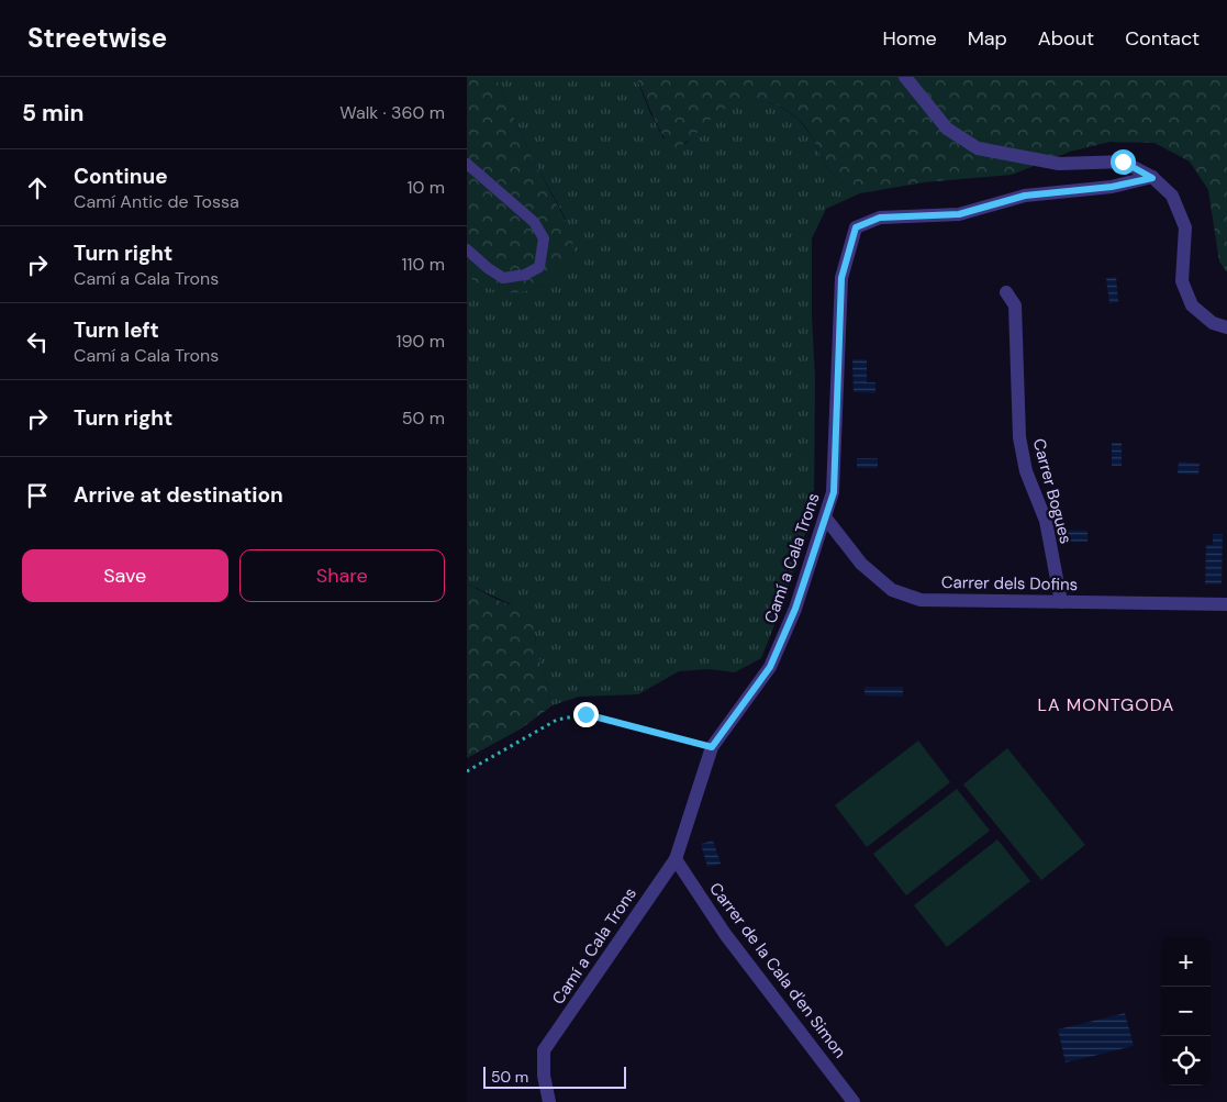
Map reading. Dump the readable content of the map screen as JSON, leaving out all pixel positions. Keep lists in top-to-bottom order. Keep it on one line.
{"streets":{"street":["Carrer Bogues","Camí a Cala Trons","Carrer dels Dofins","Carrer de la Cala d'en Simon"]},"crossings":[["Carrer Bogues","Carrer dels Dofins"],["Camí a Cala Trons","Carrer dels Dofins"],["Camí a Cala Trons","Carrer de la Cala d'en Simon"]],"districts":["LA MONTGODA"],"scale_bar":"50 m","page":{"header":"Streetwise","nav":["Home","Map","About","Contact"],"heading":["5 min","Walk · 360 m"],"list":[["Continue","Camí Antic de Tossa","10 m"],["Turn right","Camí a Cala Trons","110 m"],["Turn left","Camí a Cala Trons","190 m"],["Turn right","50 m"],"Arrive at destination"],"buttons":["Save","Share"],"map_buttons":["+","−"],"scale":"50 m"}}
